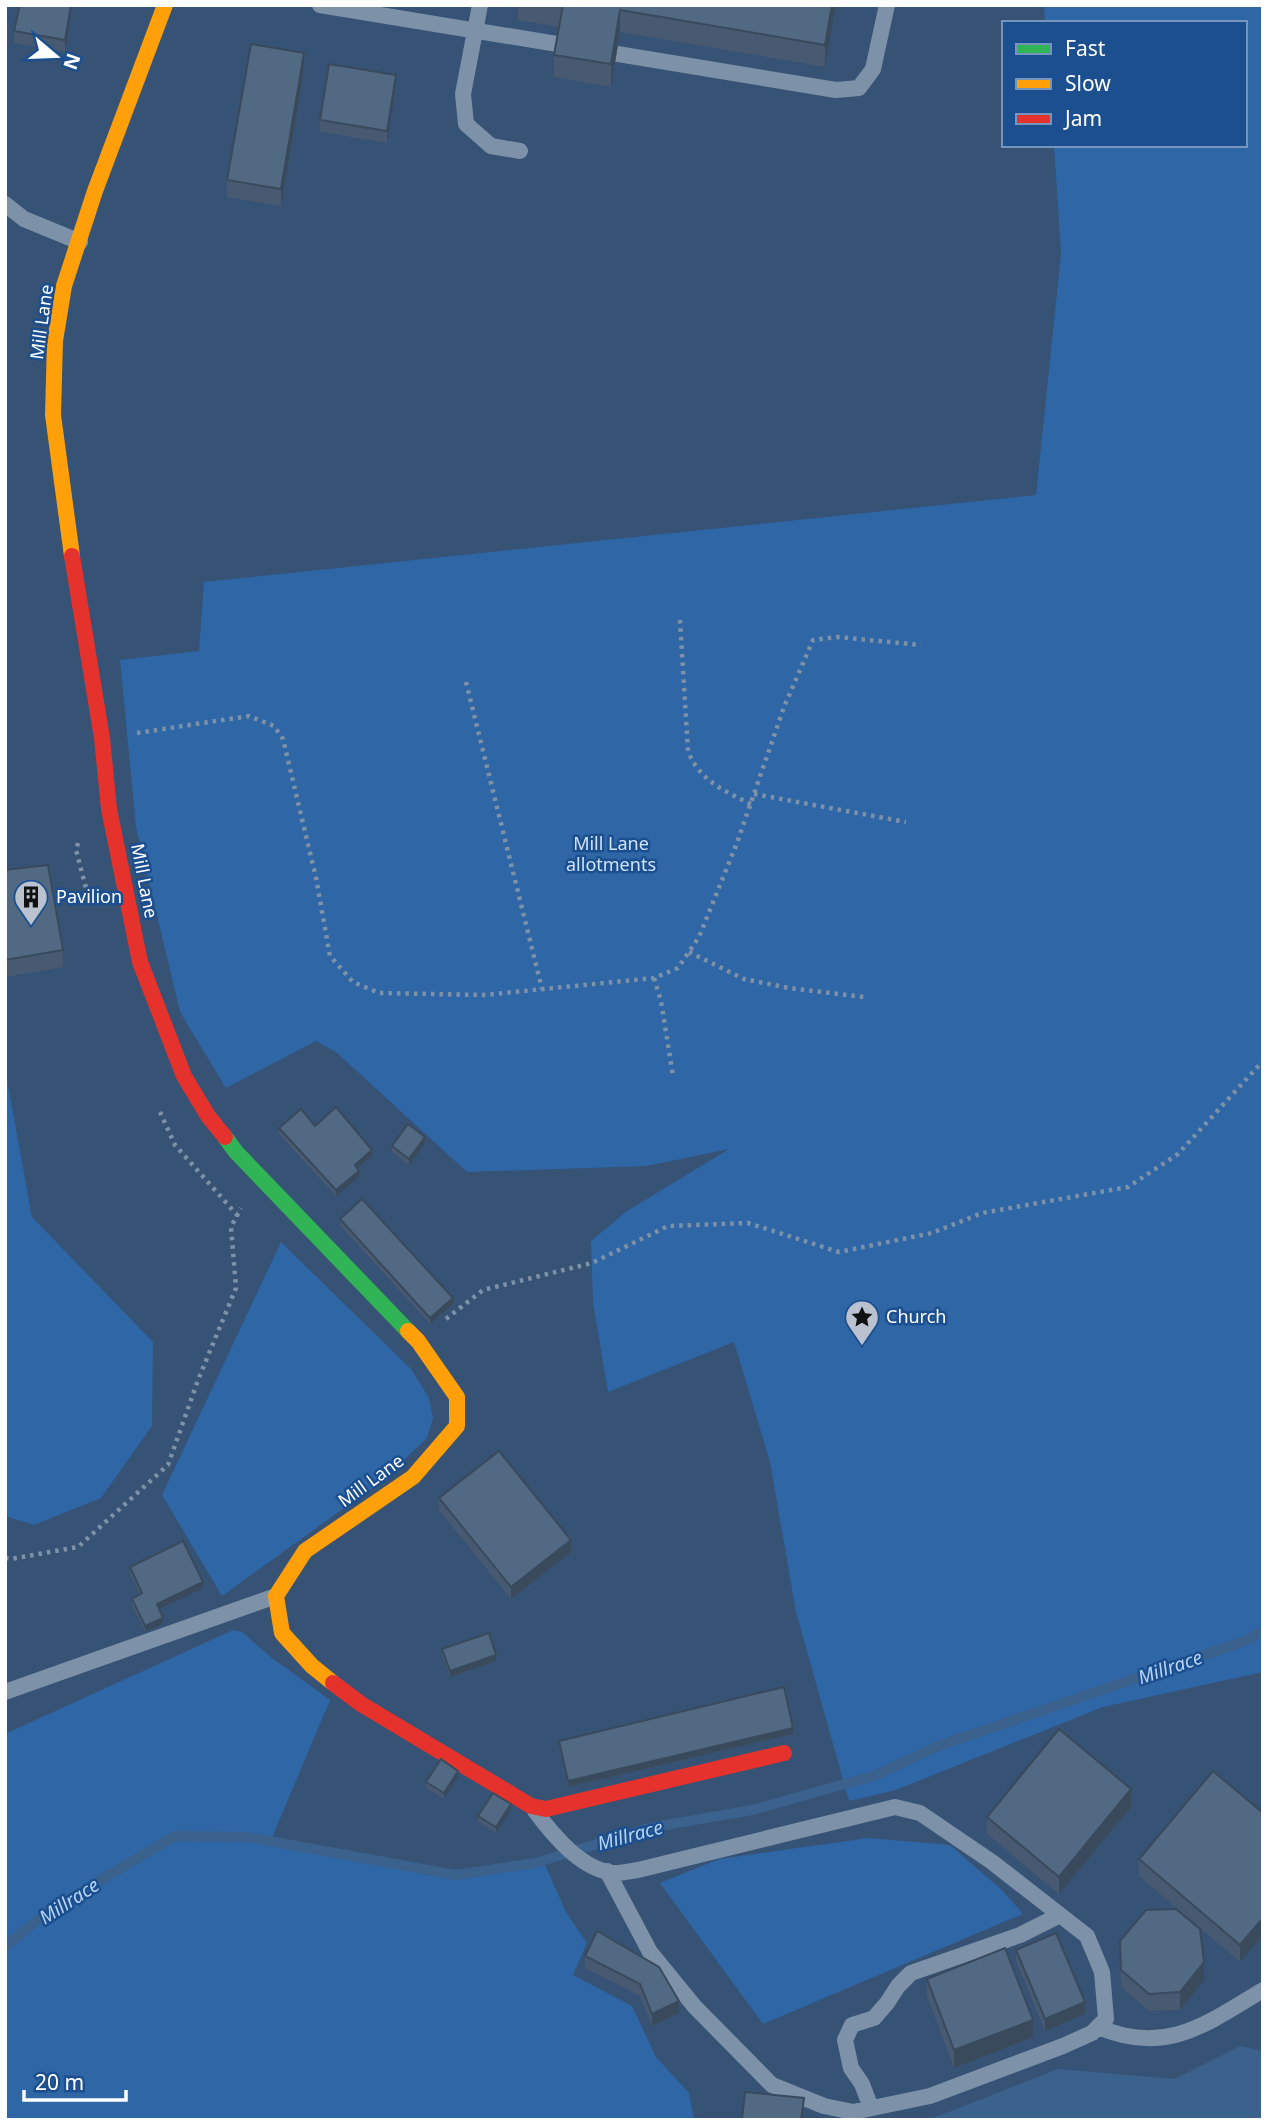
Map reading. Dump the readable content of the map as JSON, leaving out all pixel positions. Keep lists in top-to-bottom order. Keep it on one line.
{"streets":{"street":["Mill Lane"]},"water":["Millrace"],"parks":["Mill Lane allotments"],"places":{"building":["Pavilion"],"place":["Church"]},"legend":["Fast","Slow","Jam"],"scale_bar":"20 m","north":"right"}
